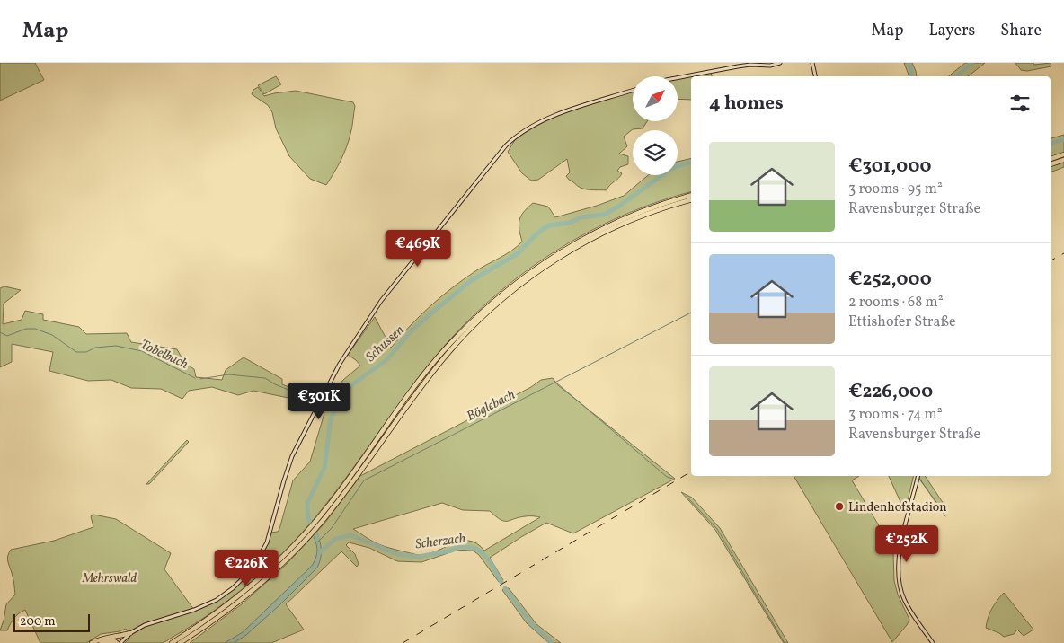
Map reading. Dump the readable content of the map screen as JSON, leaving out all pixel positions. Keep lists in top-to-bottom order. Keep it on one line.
{"water":["Schussen","Tobelbach","Böglebach","Scherzach"],"parks":["Mehrswald"],"places":["Lindenhofstadion"],"scale_bar":"200 m","north":"top right","page":{"header":"Map","nav":["Map","Layers","Share"],"heading":"4 homes","list":[{"name":"€301,000","note":"3 rooms · 95 m² · Ravensburger Straße"},{"name":"€252,000","note":"2 rooms · 68 m² · Ettishofer Straße"},{"name":"€226,000","note":"3 rooms · 74 m² · Ravensburger Straße"}],"price":["€469K","€301K","€252K","€226K"],"scale":"200 m"}}
